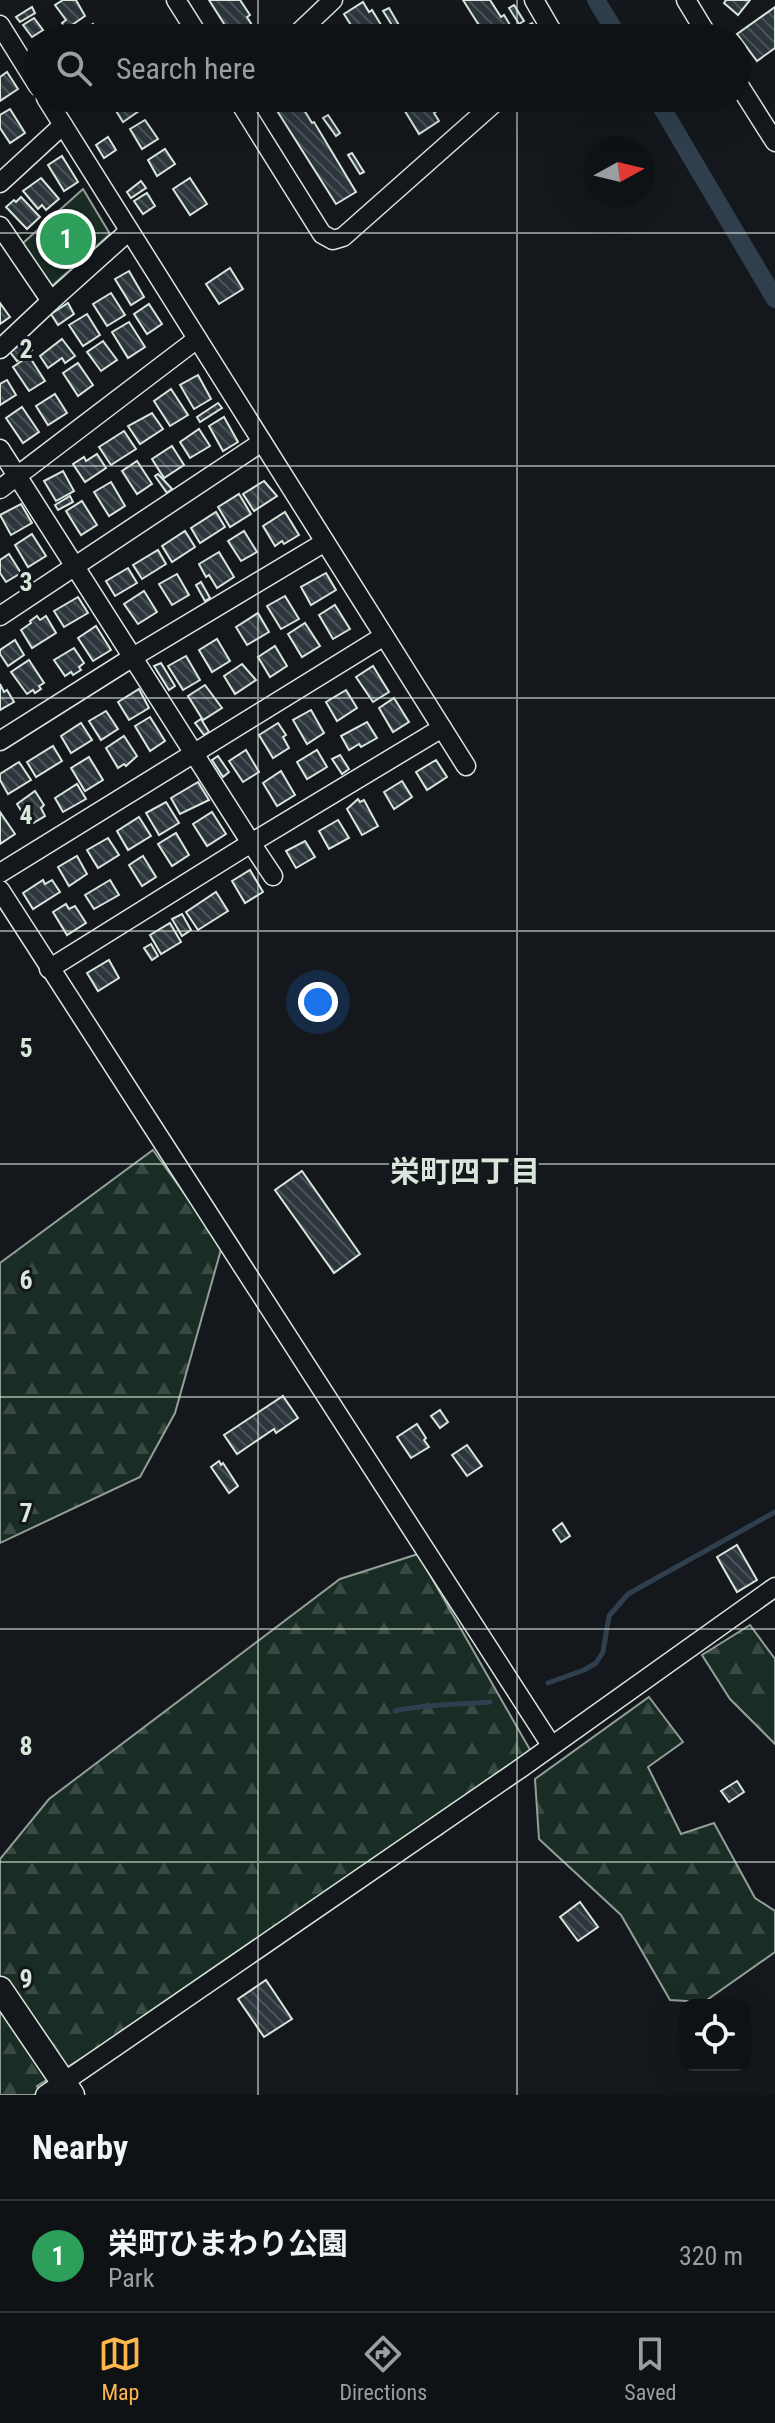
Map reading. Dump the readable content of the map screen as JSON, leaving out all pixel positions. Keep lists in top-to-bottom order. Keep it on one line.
{"districts":["栄町四丁目"],"north":"right","page":{"search":"Search here","pins":"1","heading":"Nearby","list":[{"mark":"1","name":"栄町ひまわり公園","note":"Park","value":"320 m"}],"nav":["Map","Directions","Saved"]},"grid":{"rows":["2","3","4","5","6","7","8","9"]}}
